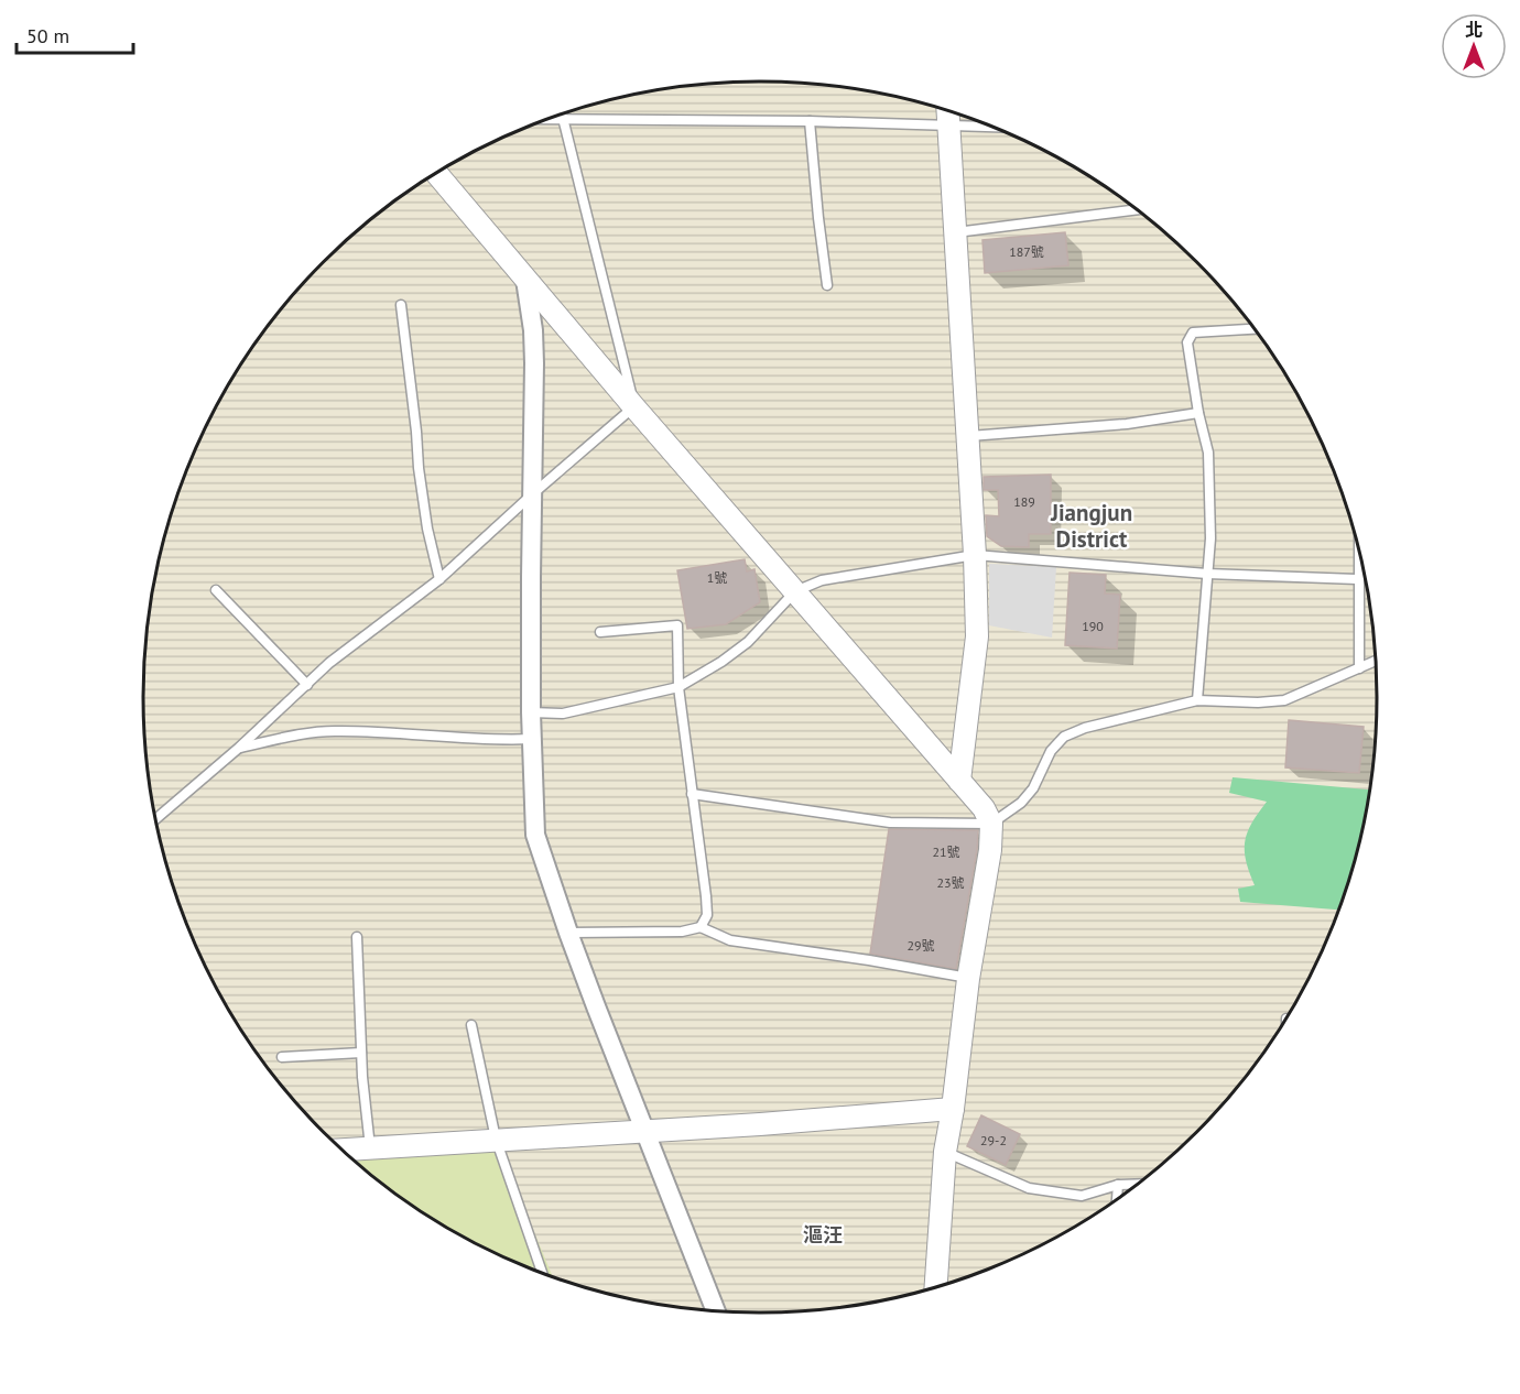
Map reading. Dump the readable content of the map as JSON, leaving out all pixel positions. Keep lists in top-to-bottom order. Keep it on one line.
{"districts":["Jiangjun District","漚汪"],"house_numbers":["187號","189","1號","190","21號","23號","29號","29-2"],"scale_bar":"50 m","north":"top"}
